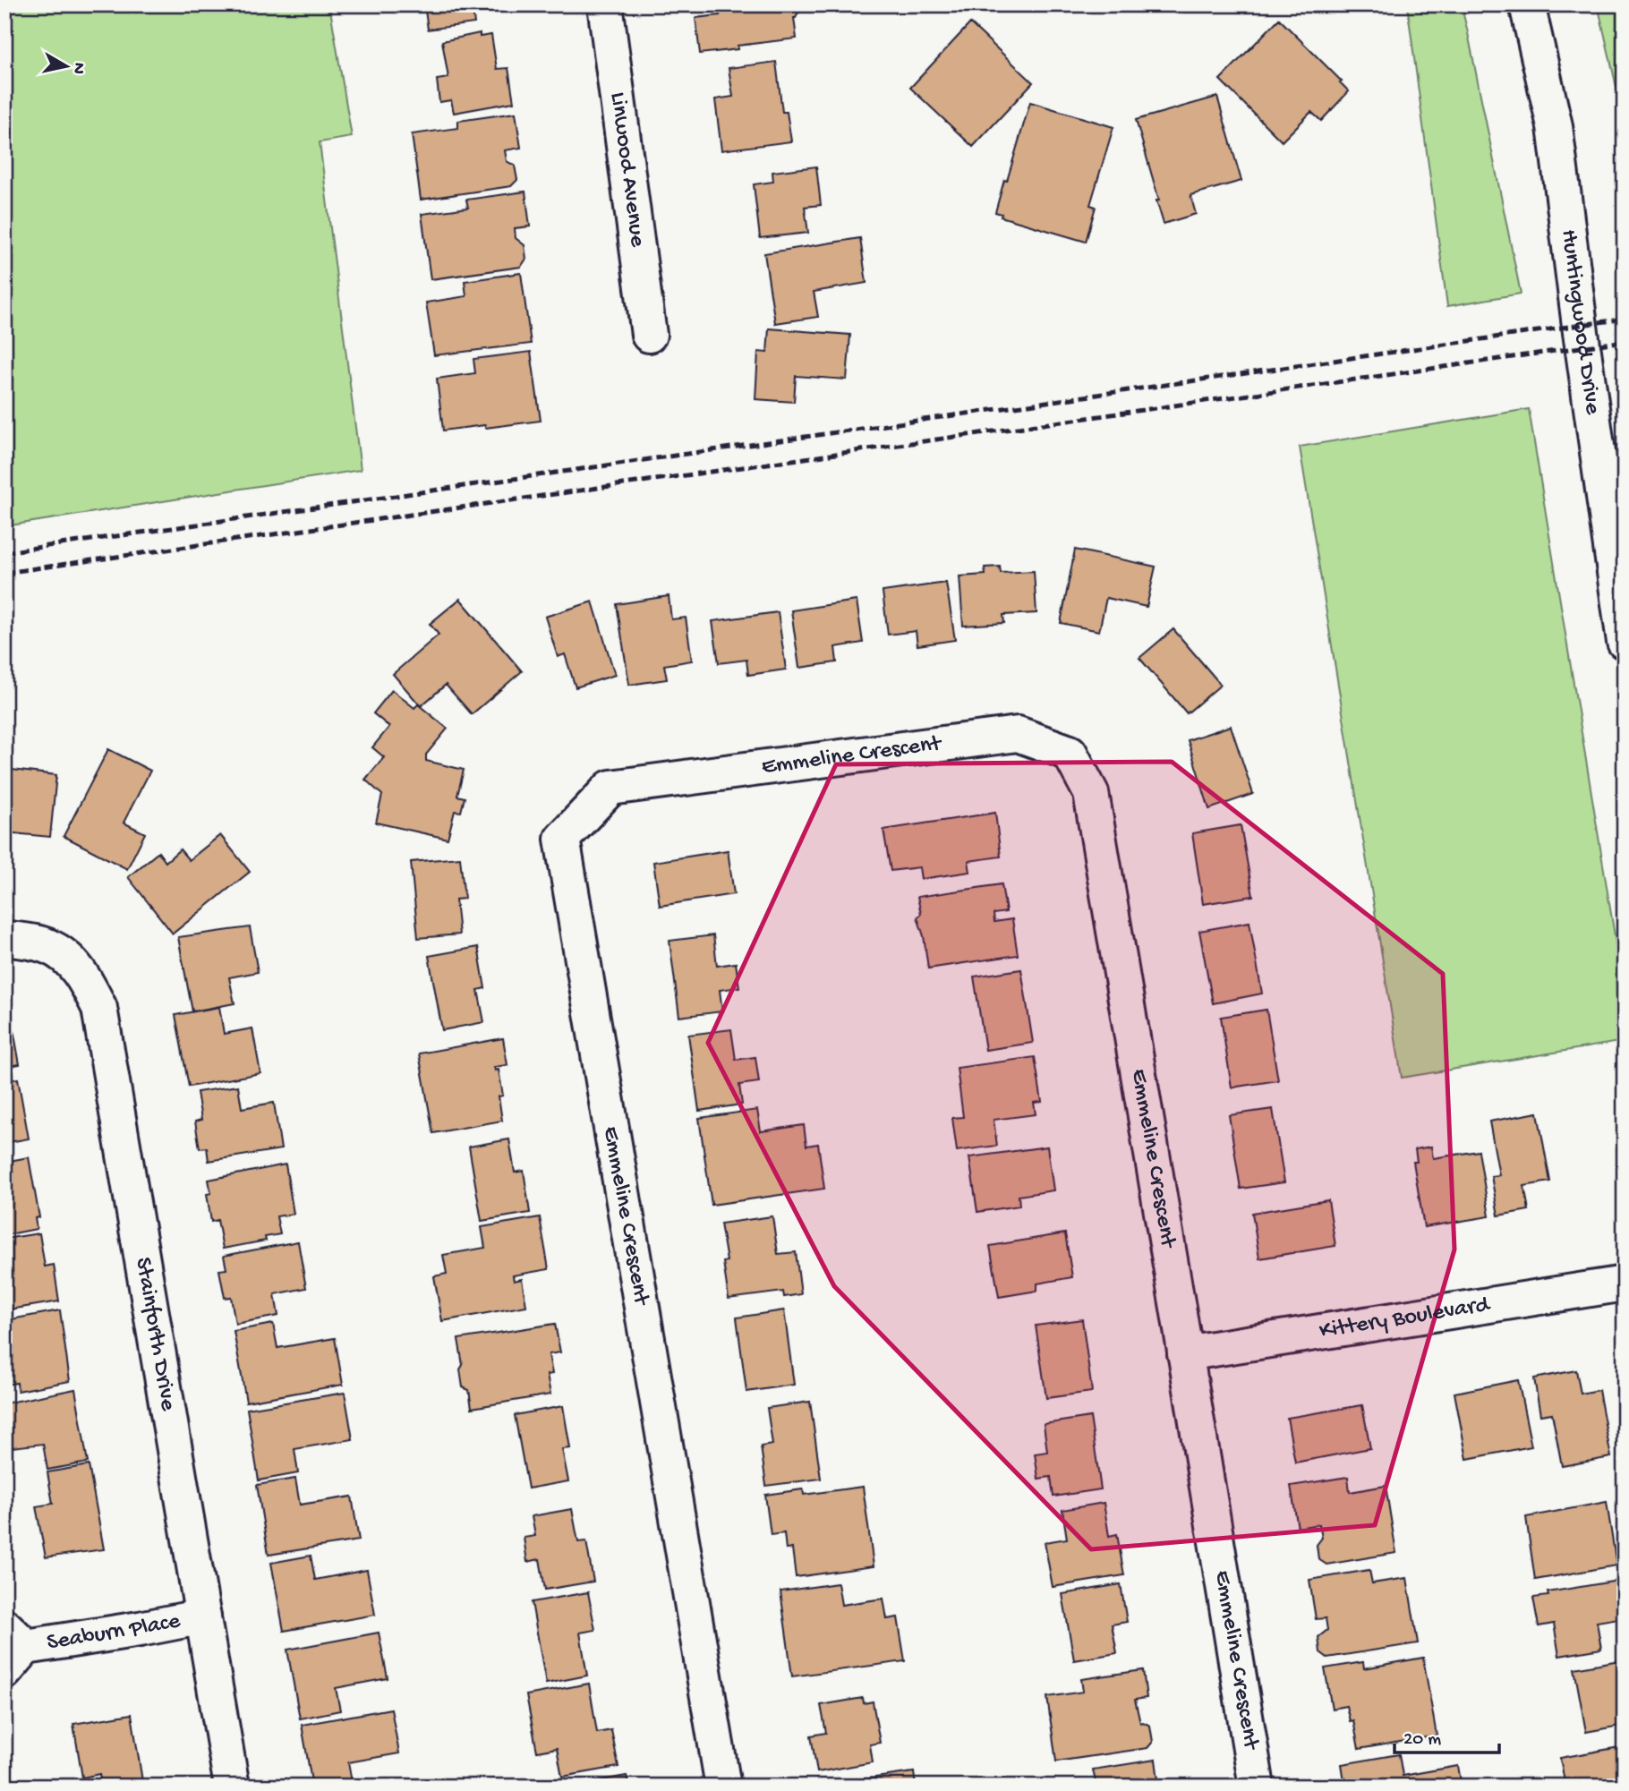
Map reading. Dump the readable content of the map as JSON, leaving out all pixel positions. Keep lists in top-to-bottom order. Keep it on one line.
{"streets":{"street":["Linwood Avenue","Huntingwood Drive","Emmeline Crescent","Kittery Boulevard","Stainforth Drive","Seaburn Place"]},"crossings":[["Emmeline Crescent","Kittery Boulevard"],["Stainforth Drive","Seaburn Place"]],"scale_bar":"20 m","north":"right"}
